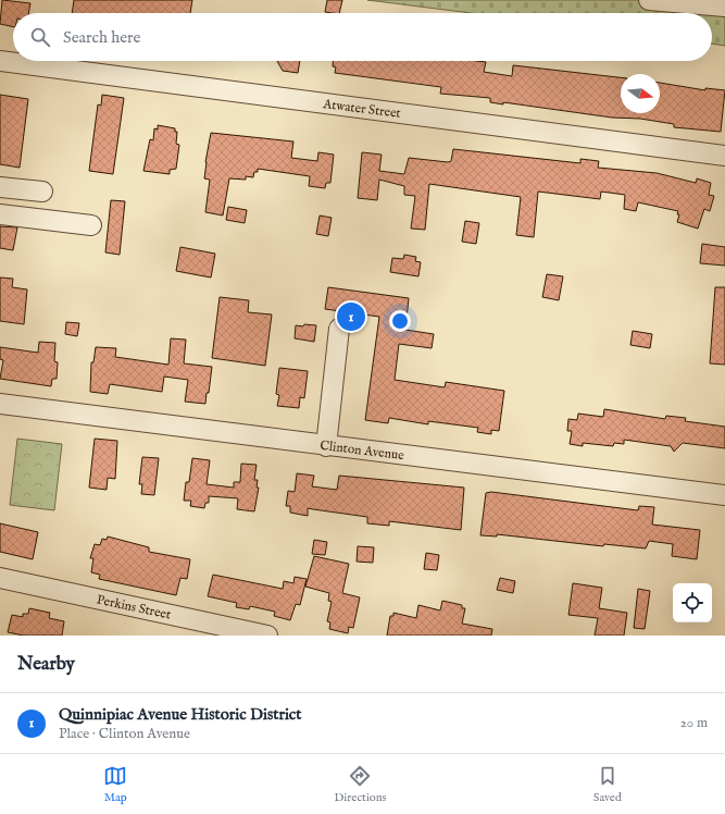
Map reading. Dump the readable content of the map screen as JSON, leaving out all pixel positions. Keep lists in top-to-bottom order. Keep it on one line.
{"streets":{"street":["Atwater Street","Clinton Avenue","Perkins Street"]},"north":"right","page":{"search":"Search here","pins":"1","heading":"Nearby","list":[{"mark":"1","name":"Quinnipiac Avenue Historic District","note":"Place · Clinton Avenue","value":"20 m"}],"nav":["Map","Directions","Saved"]}}
